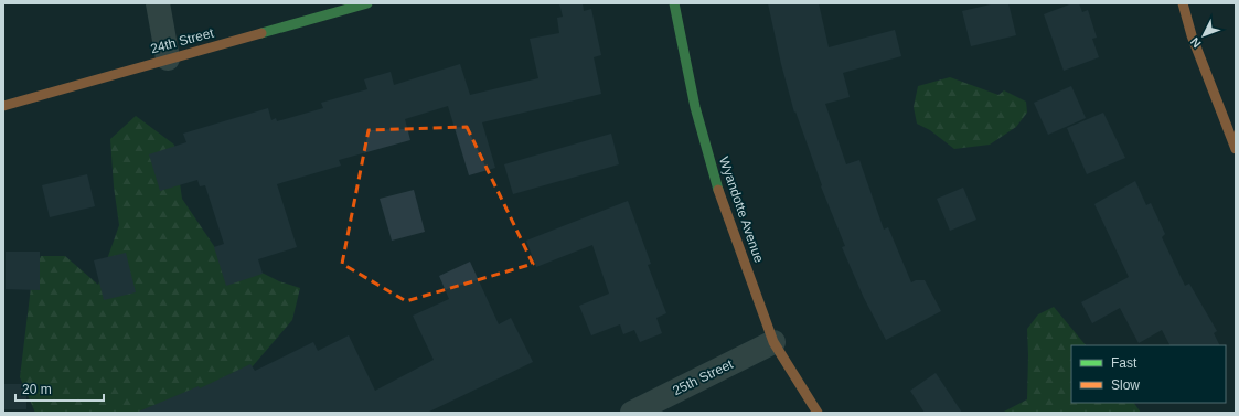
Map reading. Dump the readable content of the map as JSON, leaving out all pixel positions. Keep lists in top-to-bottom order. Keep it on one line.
{"streets":{"street":["24th Street","Wyandotte Avenue","25th Street"]},"crossings":[["Wyandotte Avenue","25th Street"]],"legend":["Fast","Slow"],"scale_bar":"20 m","north":"bottom left"}
